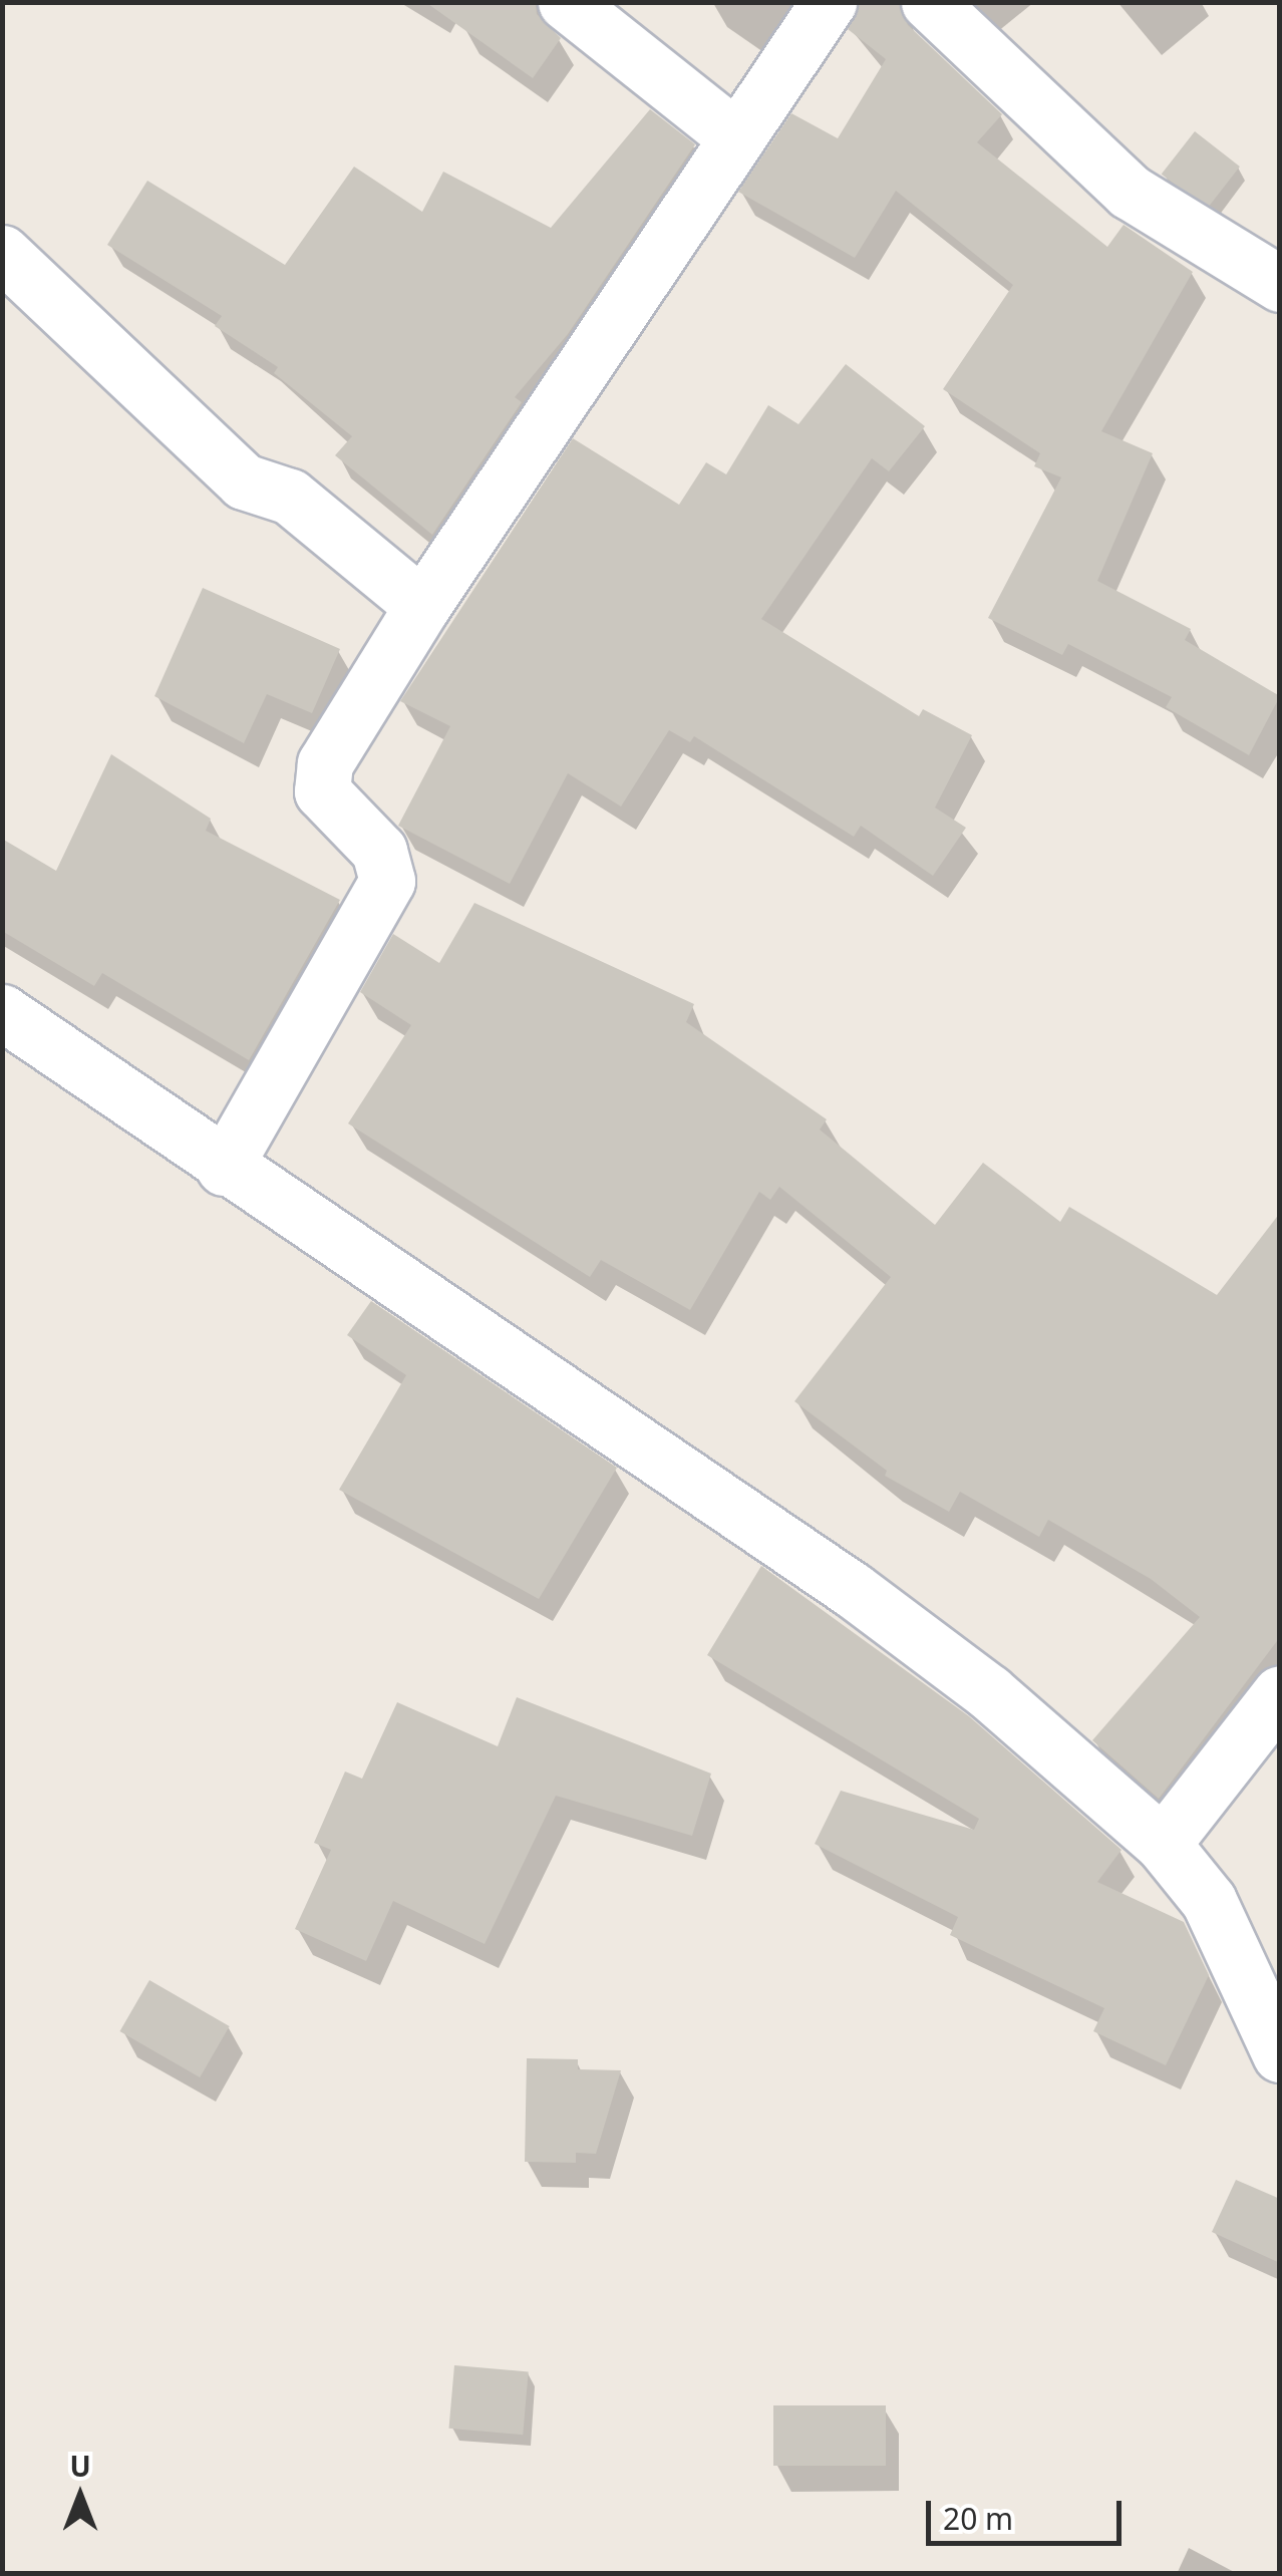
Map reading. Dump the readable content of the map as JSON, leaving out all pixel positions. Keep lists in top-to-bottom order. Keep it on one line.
{"scale_bar":"20 m","north":"top"}
